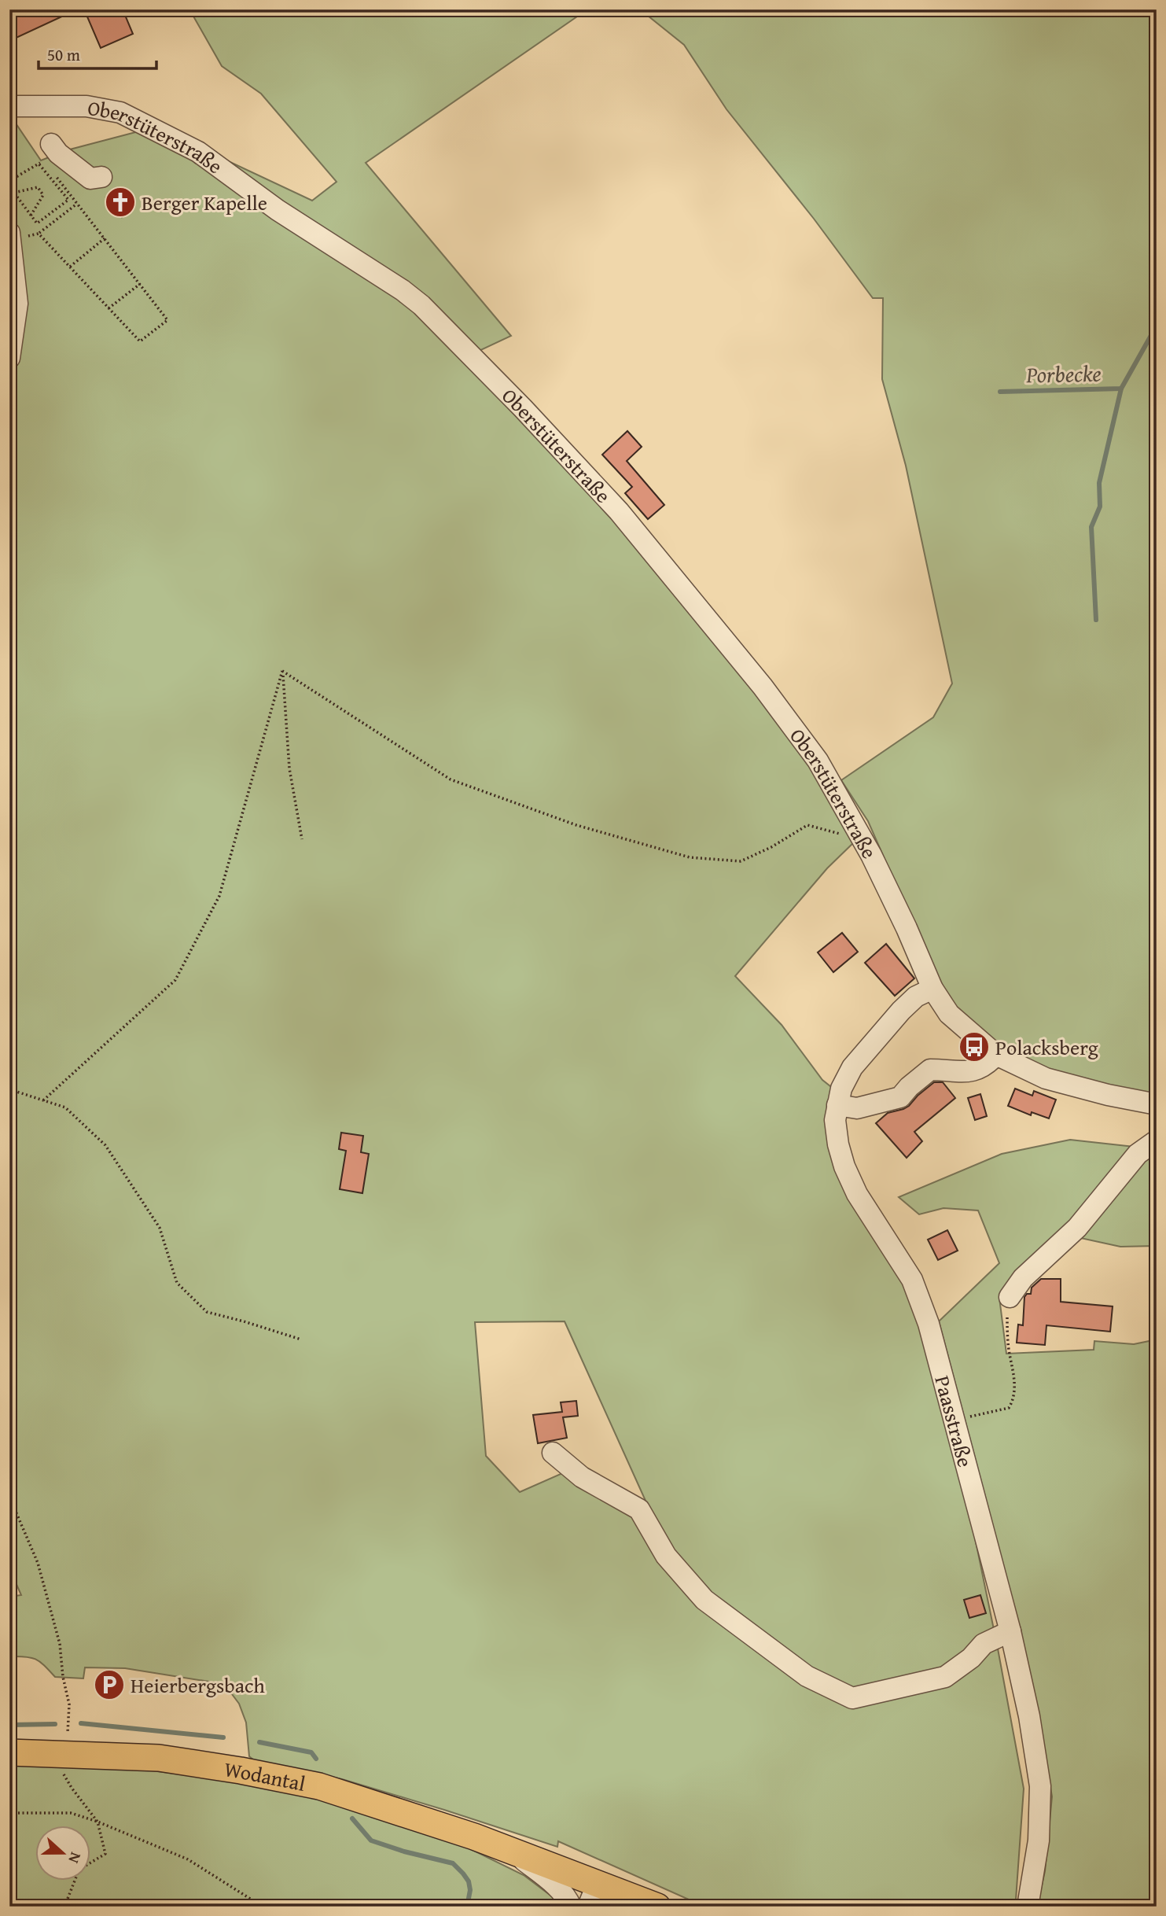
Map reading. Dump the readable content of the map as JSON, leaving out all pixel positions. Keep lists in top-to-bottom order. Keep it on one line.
{"streets":{"main road":["Wodantal"],"street":["Oberstüterstraße","Paasstraße"]},"crossings":[["Oberstüterstraße","Paasstraße"]],"water":["Porbecke"],"places":{"church":["Berger Kapelle"],"bus stop":["Polacksberg"],"parking":["Heierbergsbach"]},"scale_bar":"50 m","north":"right"}
